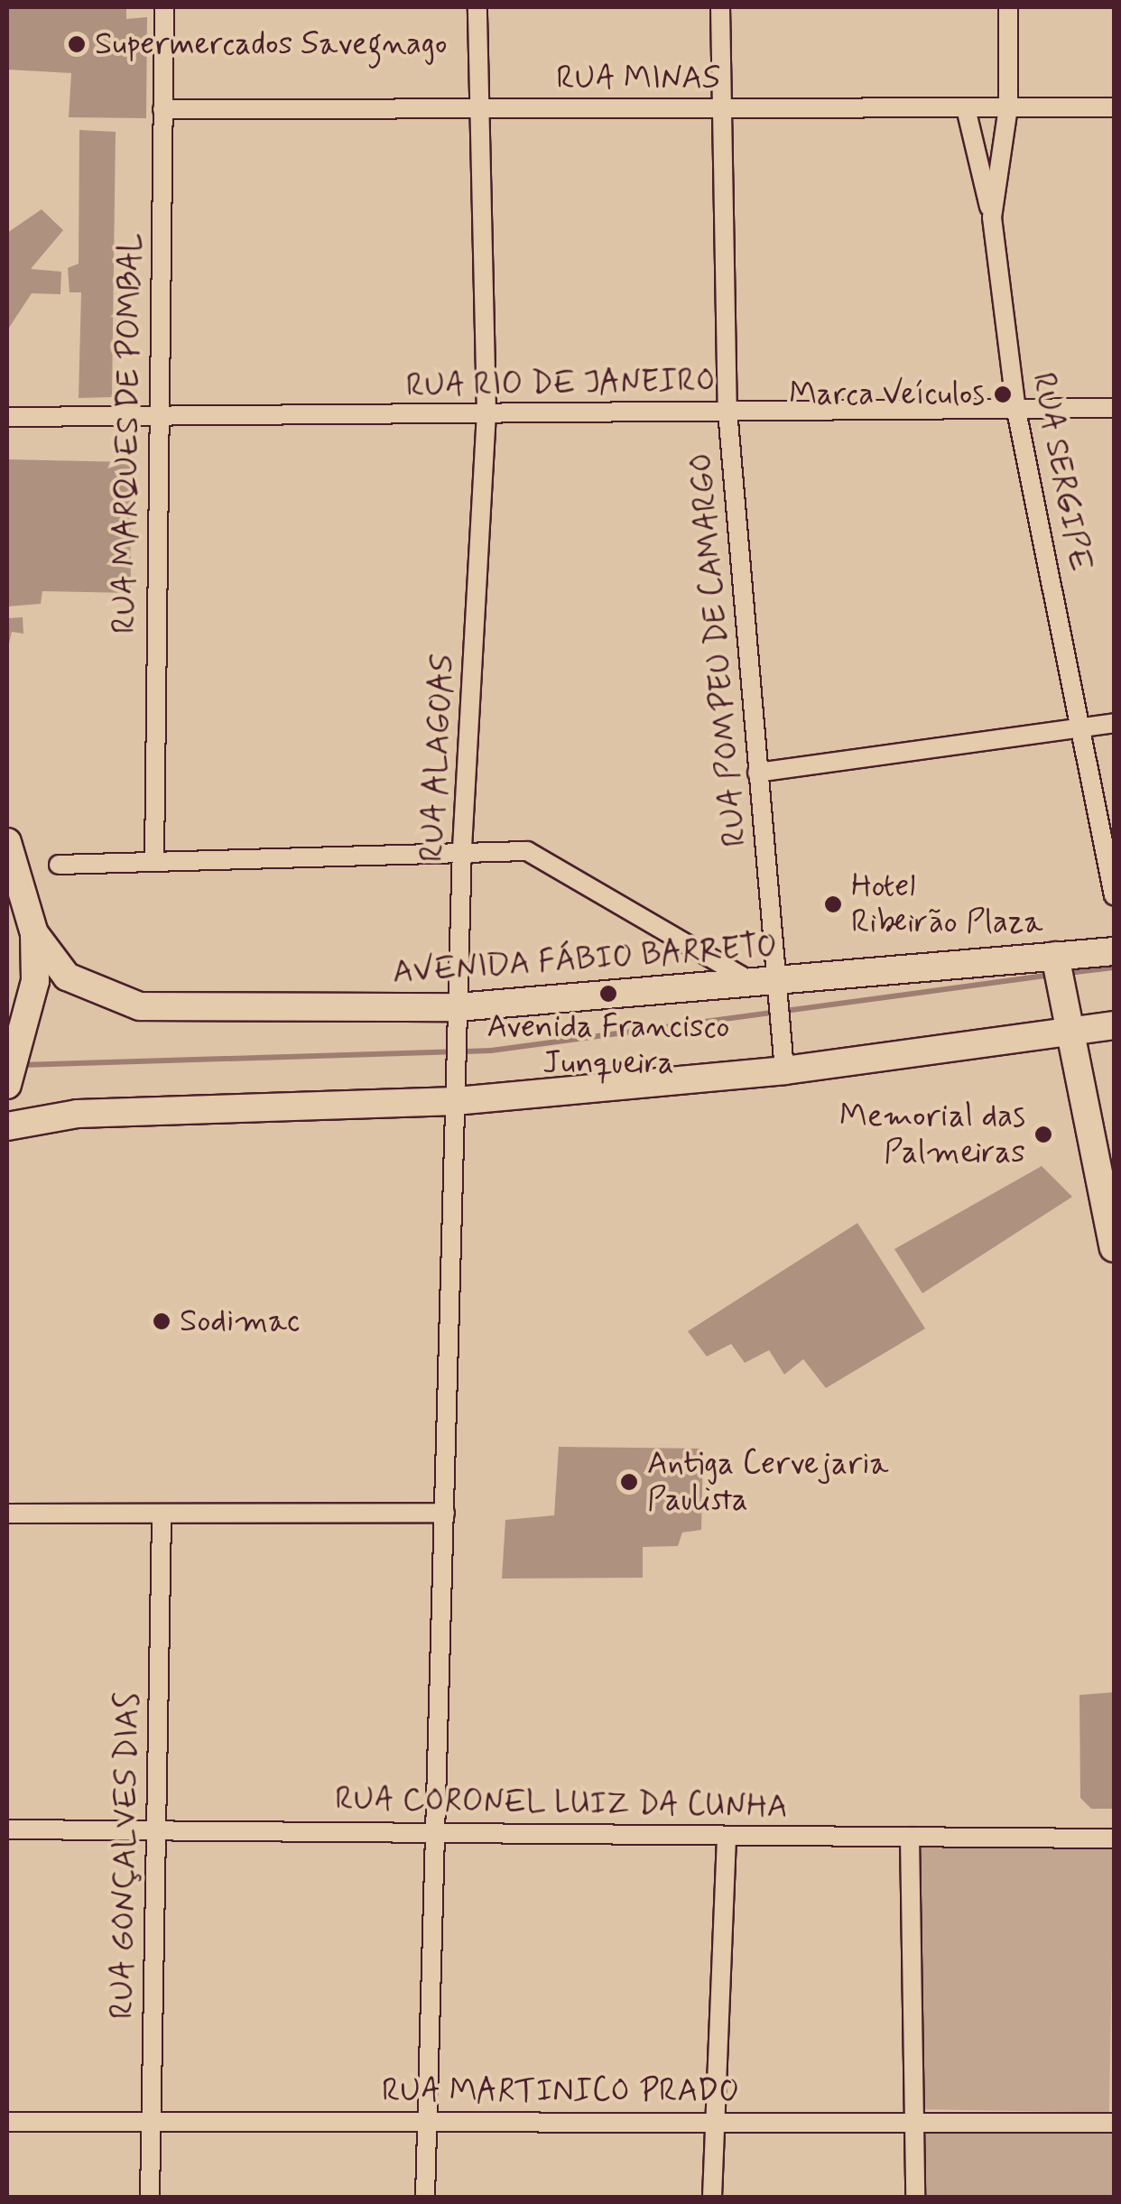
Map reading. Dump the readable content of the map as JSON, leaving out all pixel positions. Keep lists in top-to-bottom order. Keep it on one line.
{"streets":{"main road":["AVENIDA FÁBIO BARRETO"],"street":["RUA MINAS","RUA RIO DE JANEIRO","RUA MARQUES DE POMBAL","RUA SERGIPE","RUA POMPEU DE CAMARGO","RUA ALAGOAS","RUA CORONEL LUIZ DA CUNHA","RUA GONÇALVES DIAS","RUA MARTINICO PRADO"]},"crossings":[["RUA MINAS","RUA MARQUES DE POMBAL"],["RUA MINAS","RUA SERGIPE"],["RUA MINAS","RUA POMPEU DE CAMARGO"],["RUA MINAS","RUA ALAGOAS"],["RUA RIO DE JANEIRO","RUA MARQUES DE POMBAL"],["RUA RIO DE JANEIRO","RUA SERGIPE"],["RUA RIO DE JANEIRO","RUA POMPEU DE CAMARGO"],["RUA RIO DE JANEIRO","RUA ALAGOAS"],["RUA POMPEU DE CAMARGO","AVENIDA FÁBIO BARRETO"],["RUA ALAGOAS","AVENIDA FÁBIO BARRETO"],["RUA ALAGOAS","RUA CORONEL LUIZ DA CUNHA"],["RUA ALAGOAS","RUA MARTINICO PRADO"],["RUA CORONEL LUIZ DA CUNHA","RUA GONÇALVES DIAS"],["RUA GONÇALVES DIAS","RUA MARTINICO PRADO"]],"places":["Supermercados Savegnago","Marca Veículos","Hotel Ribeirão Plaza","Avenida Francisco Junqueira","Memorial das Palmeiras","Sodimac","Antiga Cervejaria Paulista"]}
